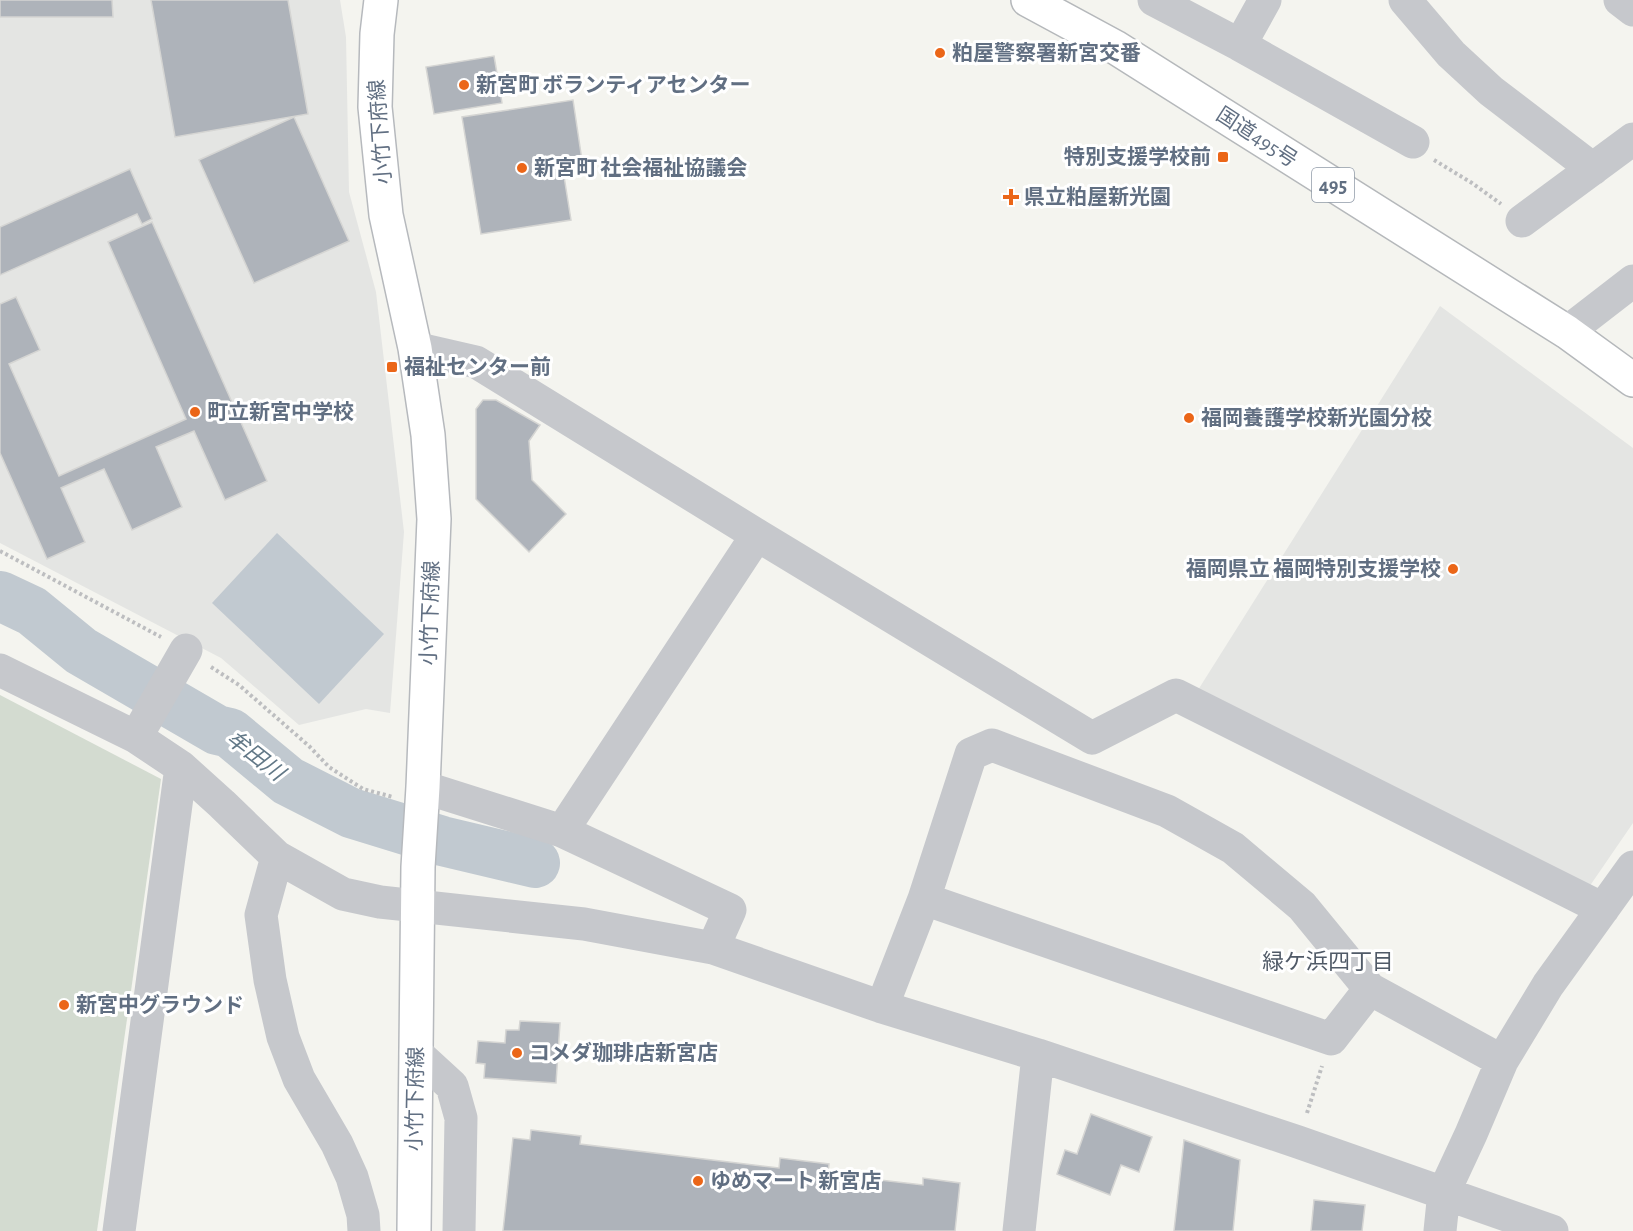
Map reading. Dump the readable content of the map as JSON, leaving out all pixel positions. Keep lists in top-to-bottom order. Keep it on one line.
{"streets":{"main road":["小竹下府線","国道495号","495"]},"districts":["緑ケ浜四丁目"],"water":["牟田川"],"places":{"other":["粕屋警察署新宮交番","新宮町 ボランティアセンター","新宮町 社会福祉協議会","町立新宮中学校","福岡養護学校新光園分校","福岡県立 福岡特別支援学校","新宮中グラウンド","コメダ珈琲店新宮店","ゆめマート 新宮店"],"transit":["特別支援学校前","福祉センター前"],"health":["県立粕屋新光園"]}}
